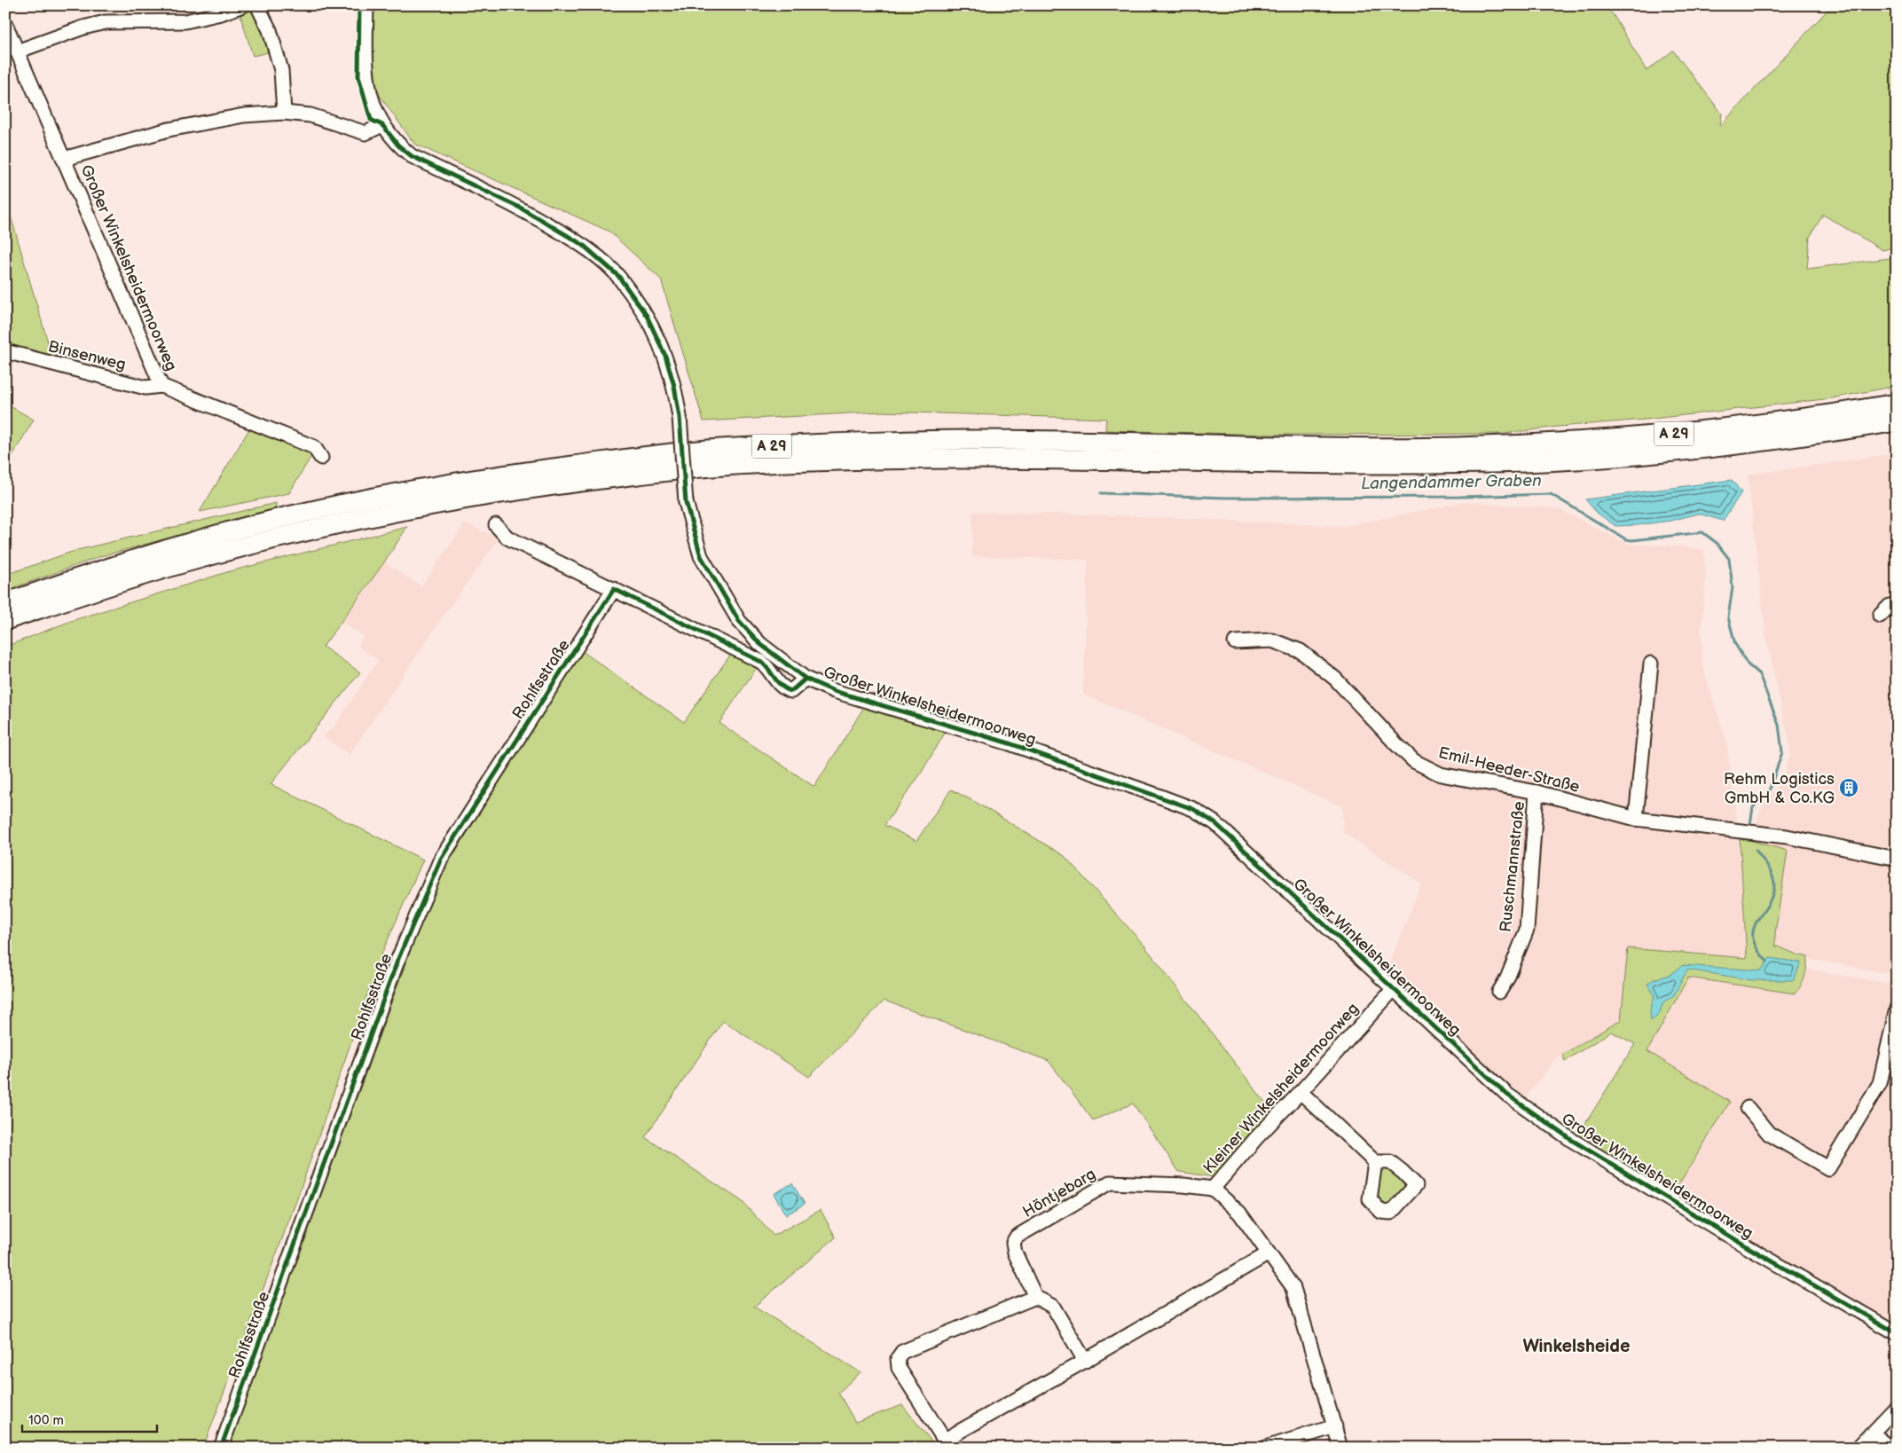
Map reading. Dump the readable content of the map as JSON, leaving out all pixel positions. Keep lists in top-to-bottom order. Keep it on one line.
{"streets":{"highway":["A 29"],"street":["Großer Winkelsheidermoorweg","Binsenweg","Rohlfsstraße","Emil-Heeder-Straße","Ruschmannstraße","Kleiner Winkelsheidermoorweg","Höntjebarg"]},"crossings":[["Großer Winkelsheidermoorweg","Binsenweg"],["Großer Winkelsheidermoorweg","Rohlfsstraße"],["Großer Winkelsheidermoorweg","Kleiner Winkelsheidermoorweg"],["Emil-Heeder-Straße","Ruschmannstraße"],["Kleiner Winkelsheidermoorweg","Höntjebarg"]],"districts":["Winkelsheide"],"water":["Langendammer Graben"],"places":{"building":["Rehm Logistics GmbH & Co.KG"]},"scale_bar":"100 m"}
